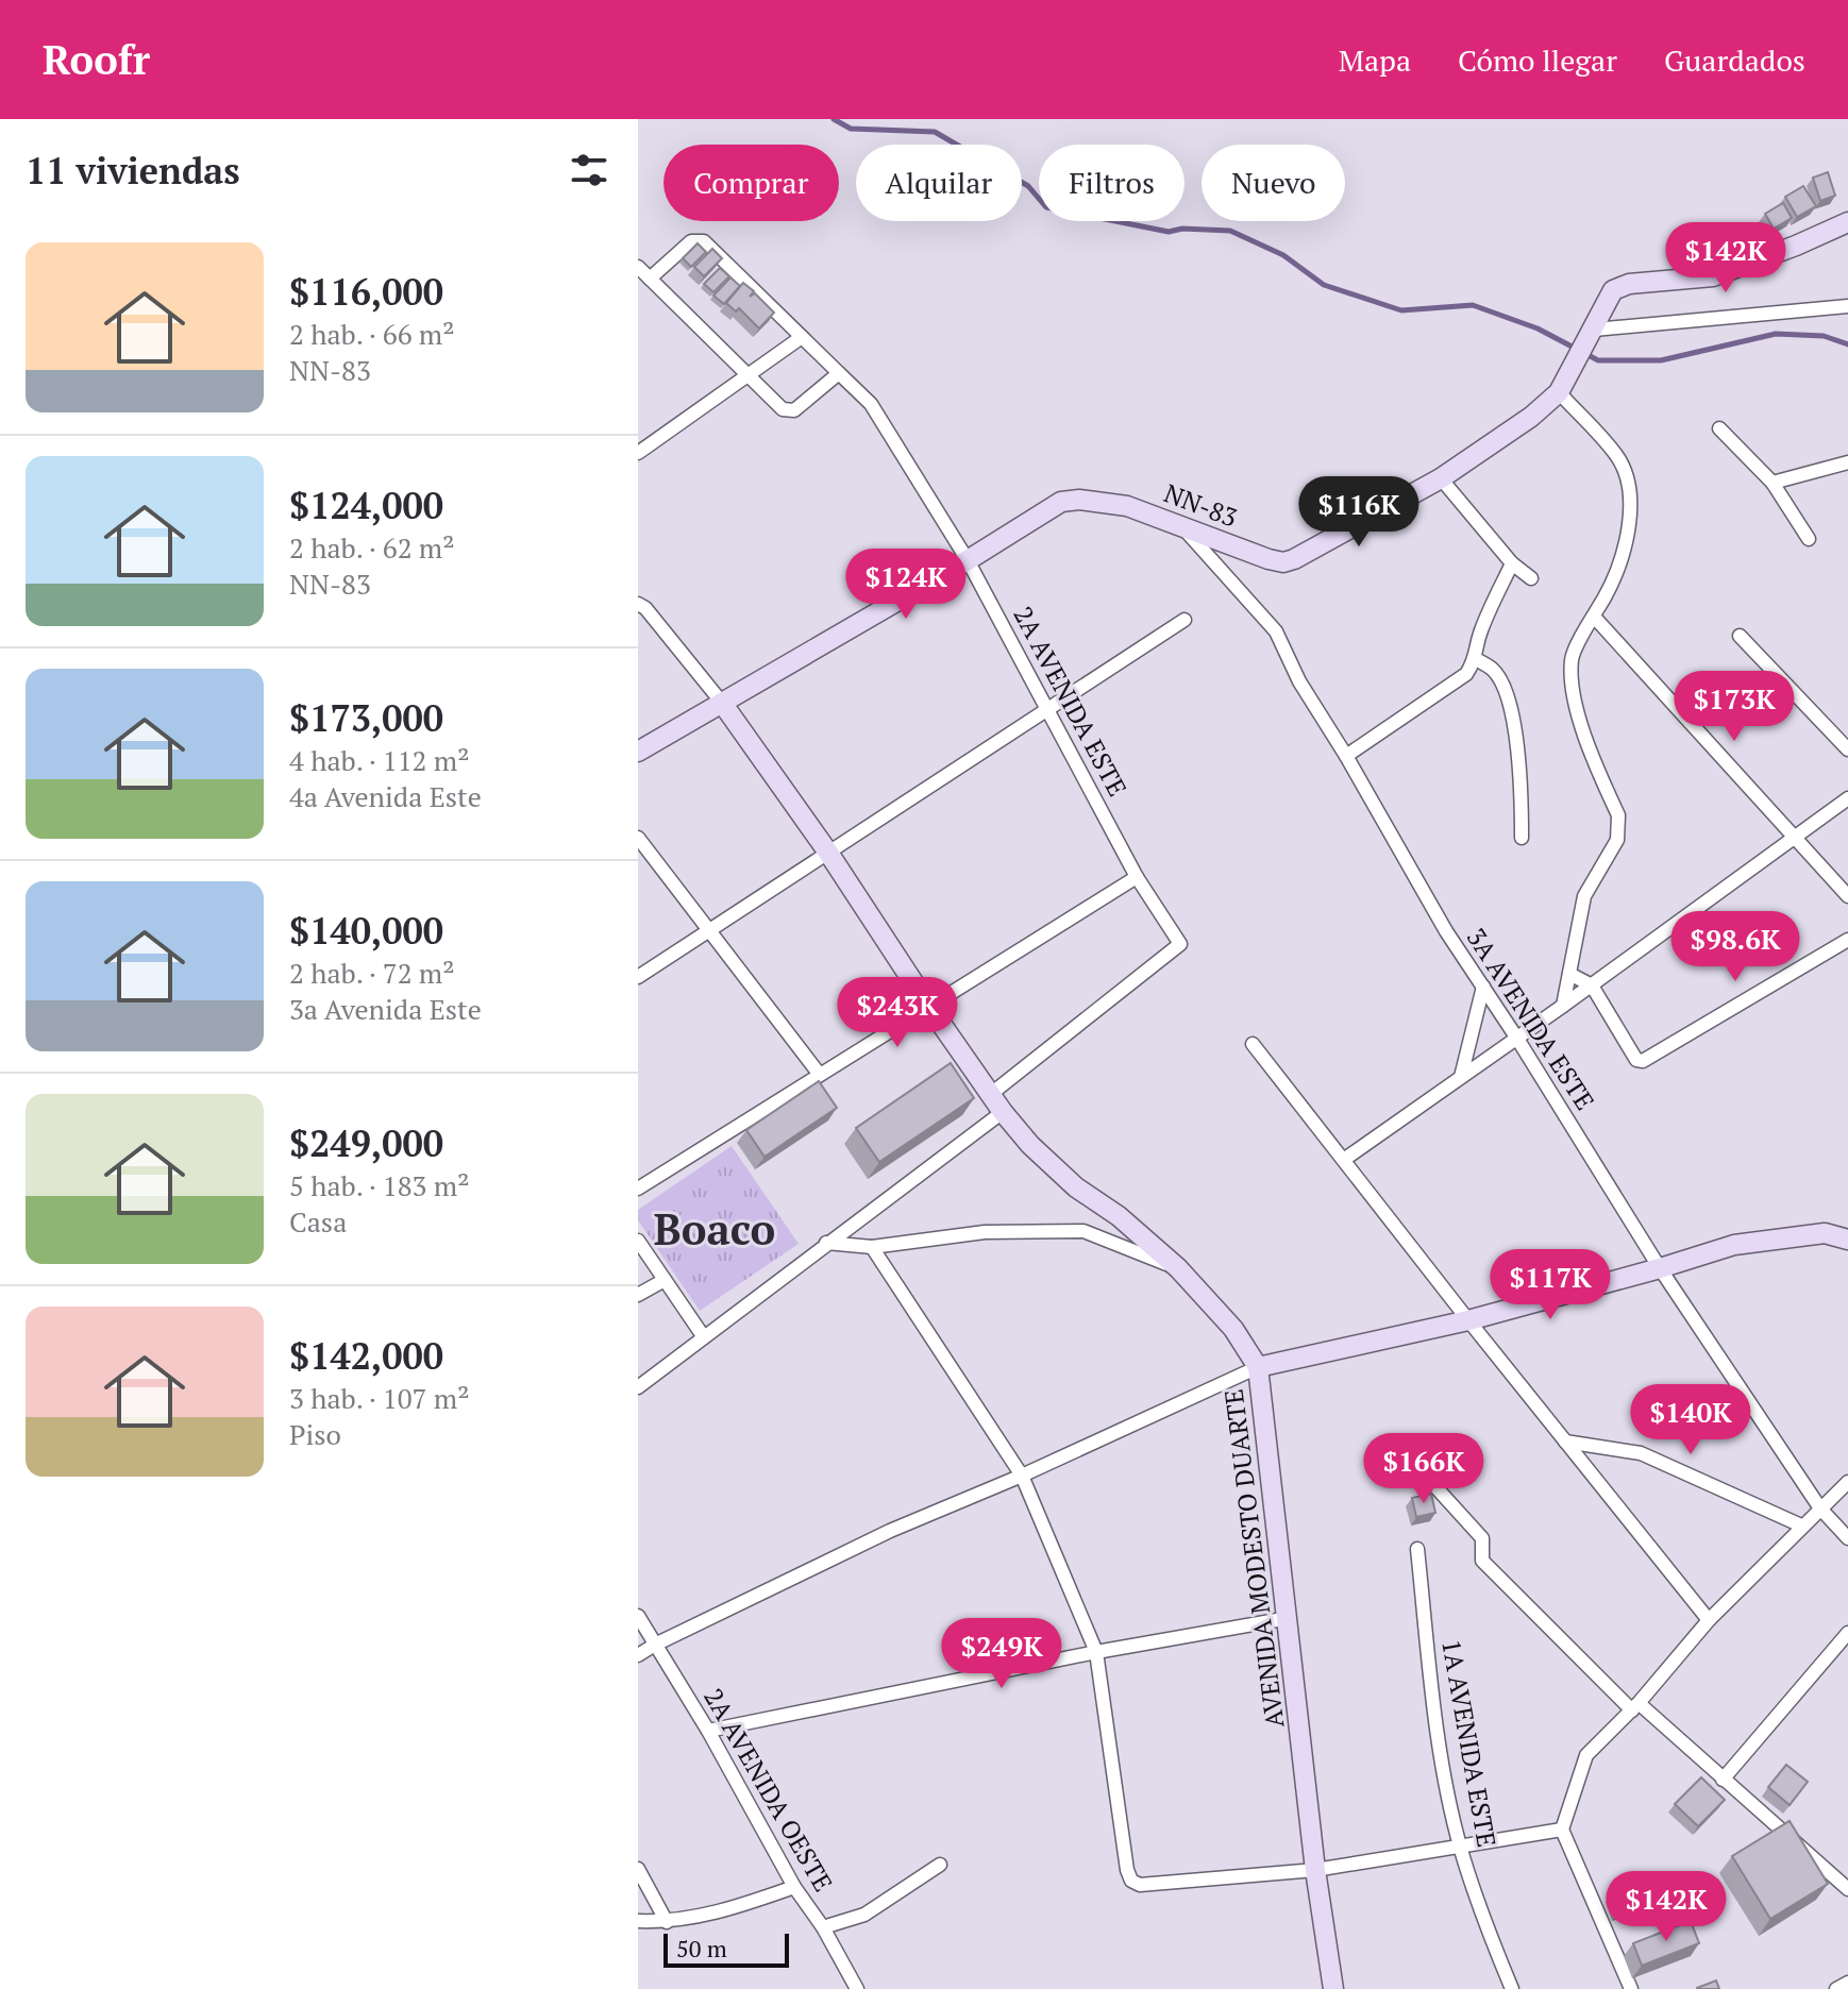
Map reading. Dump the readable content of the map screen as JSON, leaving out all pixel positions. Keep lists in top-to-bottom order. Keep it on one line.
{"streets":{"main road":["NN-83","AVENIDA MODESTO DUARTE"],"street":["2A AVENIDA ESTE","3A AVENIDA ESTE","1A AVENIDA ESTE","2A AVENIDA OESTE"]},"crossings":[["NN-83","2A AVENIDA ESTE"],["NN-83","3A AVENIDA ESTE"],["NN-83","AVENIDA MODESTO DUARTE"],["2A AVENIDA ESTE","AVENIDA MODESTO DUARTE"]],"districts":["Boaco"],"scale_bar":"50 m","page":{"header":"Roofr","nav":["Mapa","Cómo llegar","Guardados"],"heading":"11 viviendas","chip":["Comprar","Alquilar","Filtros","Nuevo"],"list":[{"name":"$116,000","note":"2 hab. · 66 m² · NN-83"},{"name":"$124,000","note":"2 hab. · 62 m² · NN-83"},{"name":"$173,000","note":"4 hab. · 112 m² · 4a Avenida Este"},{"name":"$140,000","note":"2 hab. · 72 m² · 3a Avenida Este"},{"name":"$249,000","note":"5 hab. · 183 m² · Casa"},{"name":"$142,000","note":"3 hab. · 107 m² · Piso"}],"price":["$142K","$116K","$124K","$173K","$98.6K","$243K","$117K","$140K","$166K","$249K","$142K"],"scale":"50 m"}}
